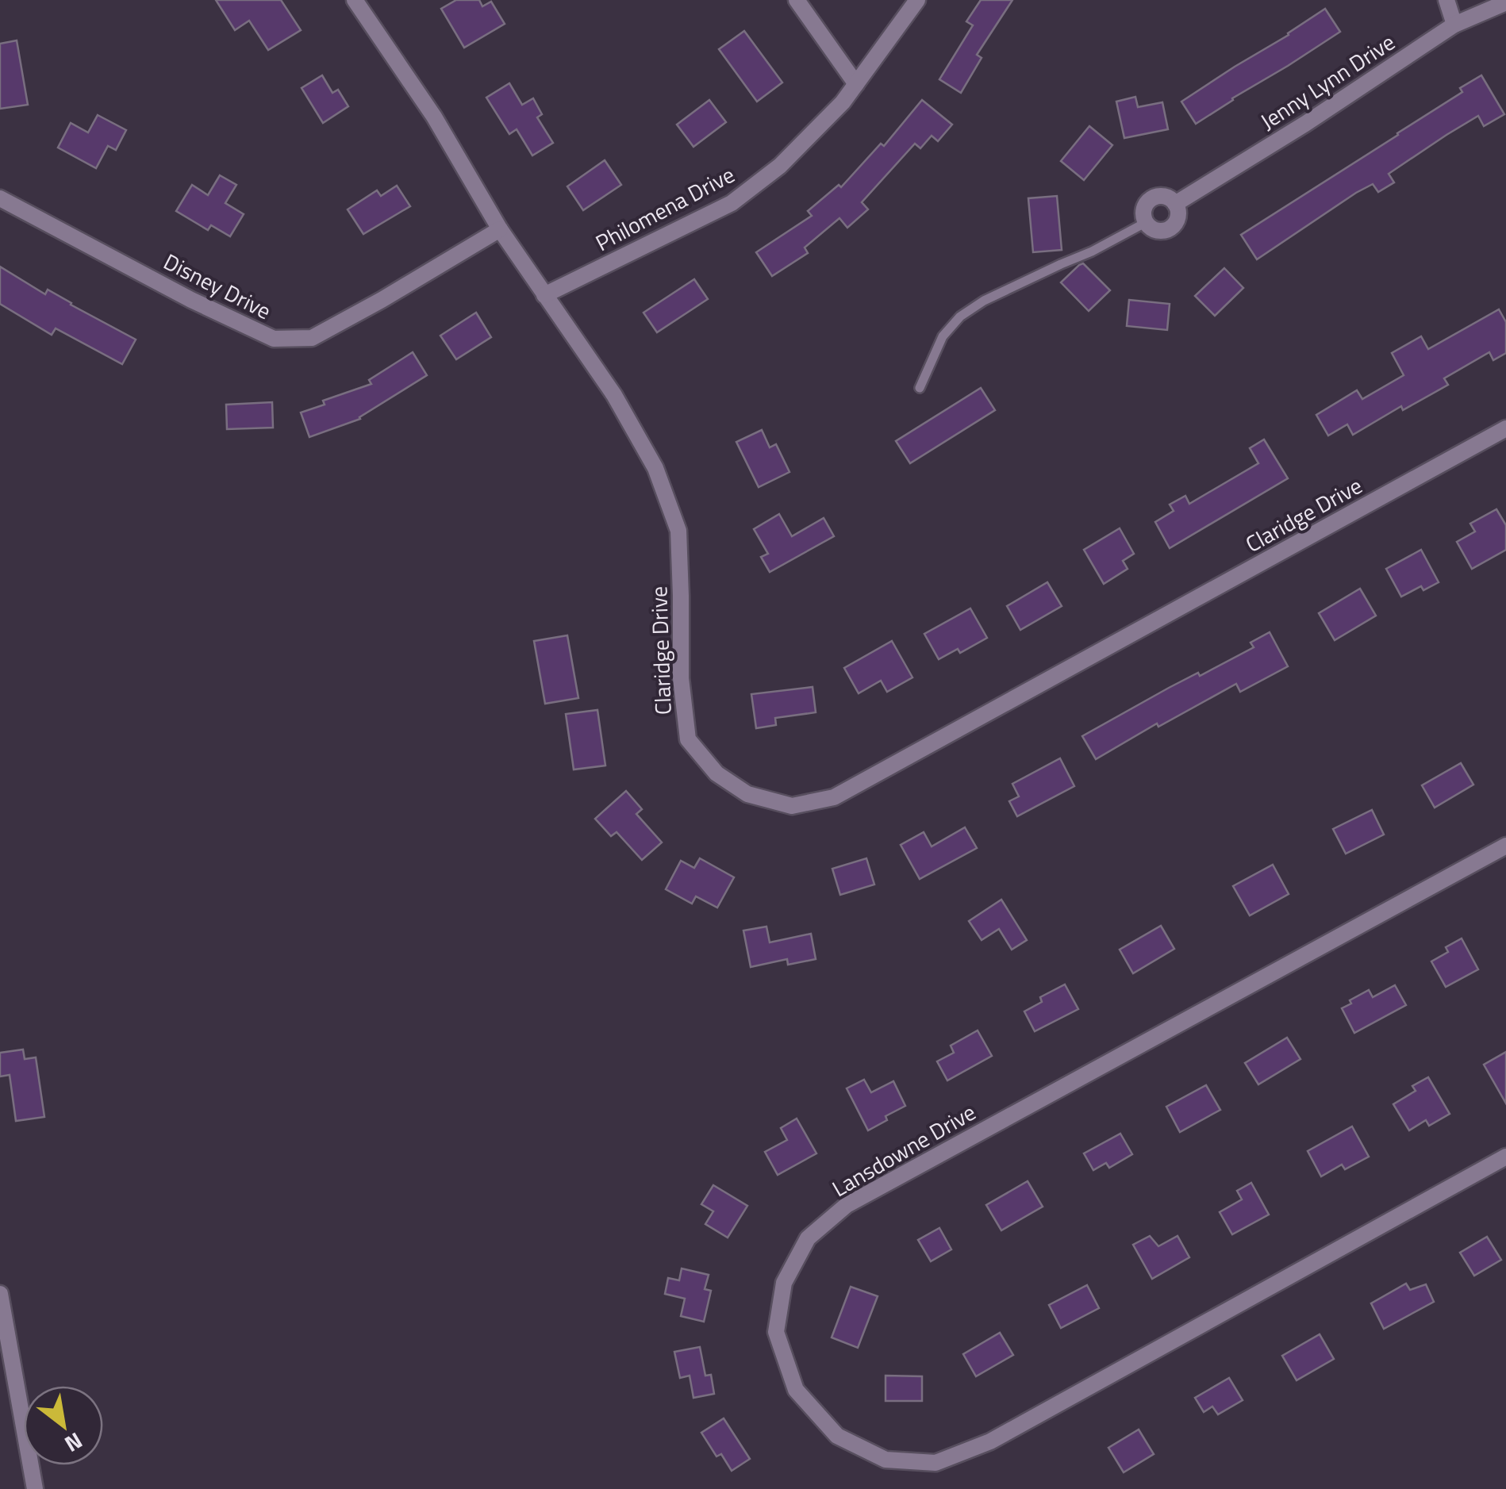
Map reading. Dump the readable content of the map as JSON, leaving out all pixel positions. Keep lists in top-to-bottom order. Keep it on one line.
{"streets":{"street":["Jenny Lynn Drive","Philomena Drive","Disney Drive","Claridge Drive","Lansdowne Drive"]},"crossings":[["Philomena Drive","Claridge Drive"],["Disney Drive","Claridge Drive"]],"north":"bottom right"}
